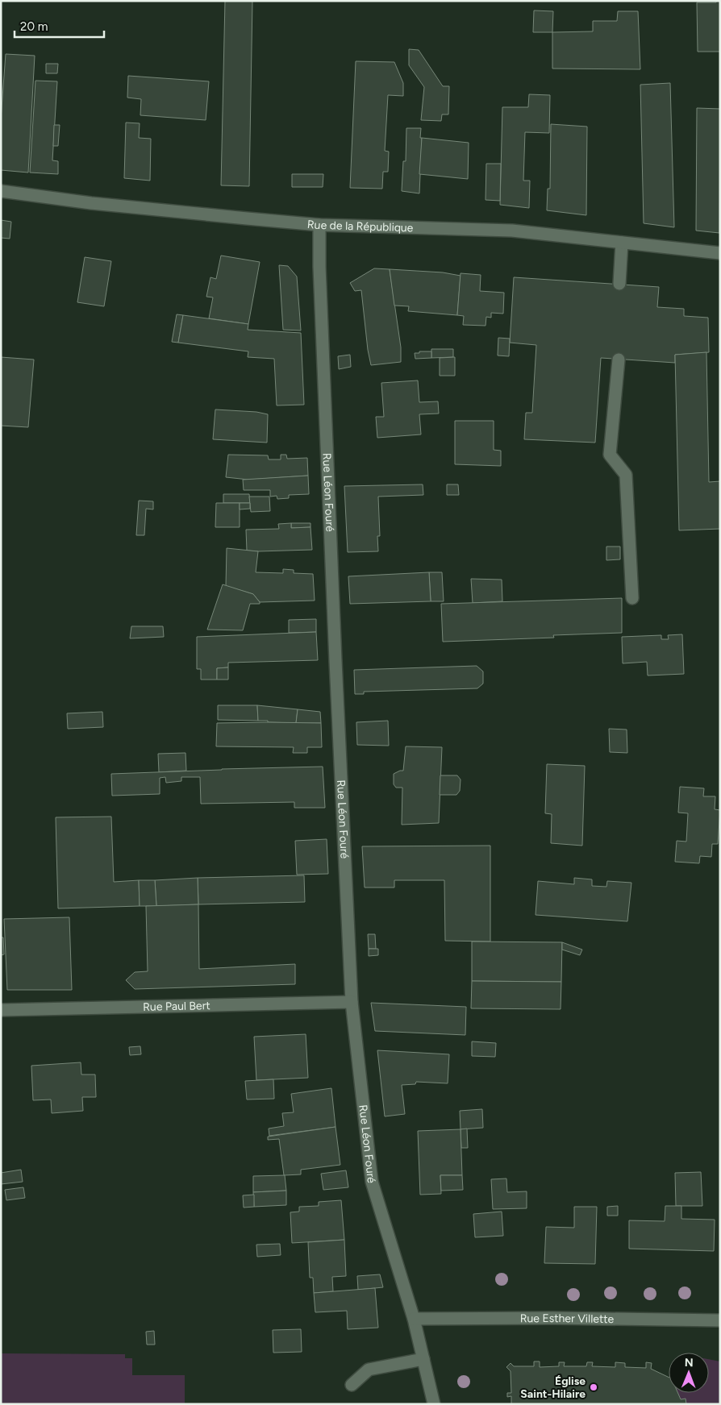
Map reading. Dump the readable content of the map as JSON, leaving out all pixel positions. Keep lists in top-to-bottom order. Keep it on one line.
{"streets":{"street":["Rue de la République","Rue Léon Fouré","Rue Paul Bert","Rue Esther Villette"]},"crossings":[["Rue de la République","Rue Léon Fouré"],["Rue Léon Fouré","Rue Paul Bert"],["Rue Léon Fouré","Rue Esther Villette"]],"places":["Église Saint-Hilaire"],"scale_bar":"20 m","north":"top"}
